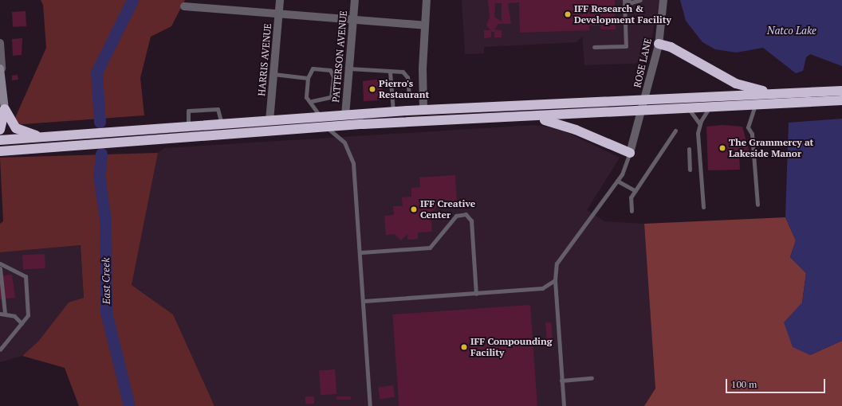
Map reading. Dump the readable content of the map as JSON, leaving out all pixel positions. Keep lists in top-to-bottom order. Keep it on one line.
{"streets":{"street":["PATTERSON AVENUE","HARRIS AVENUE","ROSE LANE"]},"water":["Natco Lake","East Creek"],"places":["IFF Research & Development Facility","Pierro's Restaurant","The Grammercy at Lakeside Manor","IFF Creative Center","IFF Compounding Facility"],"scale_bar":"100 m"}
